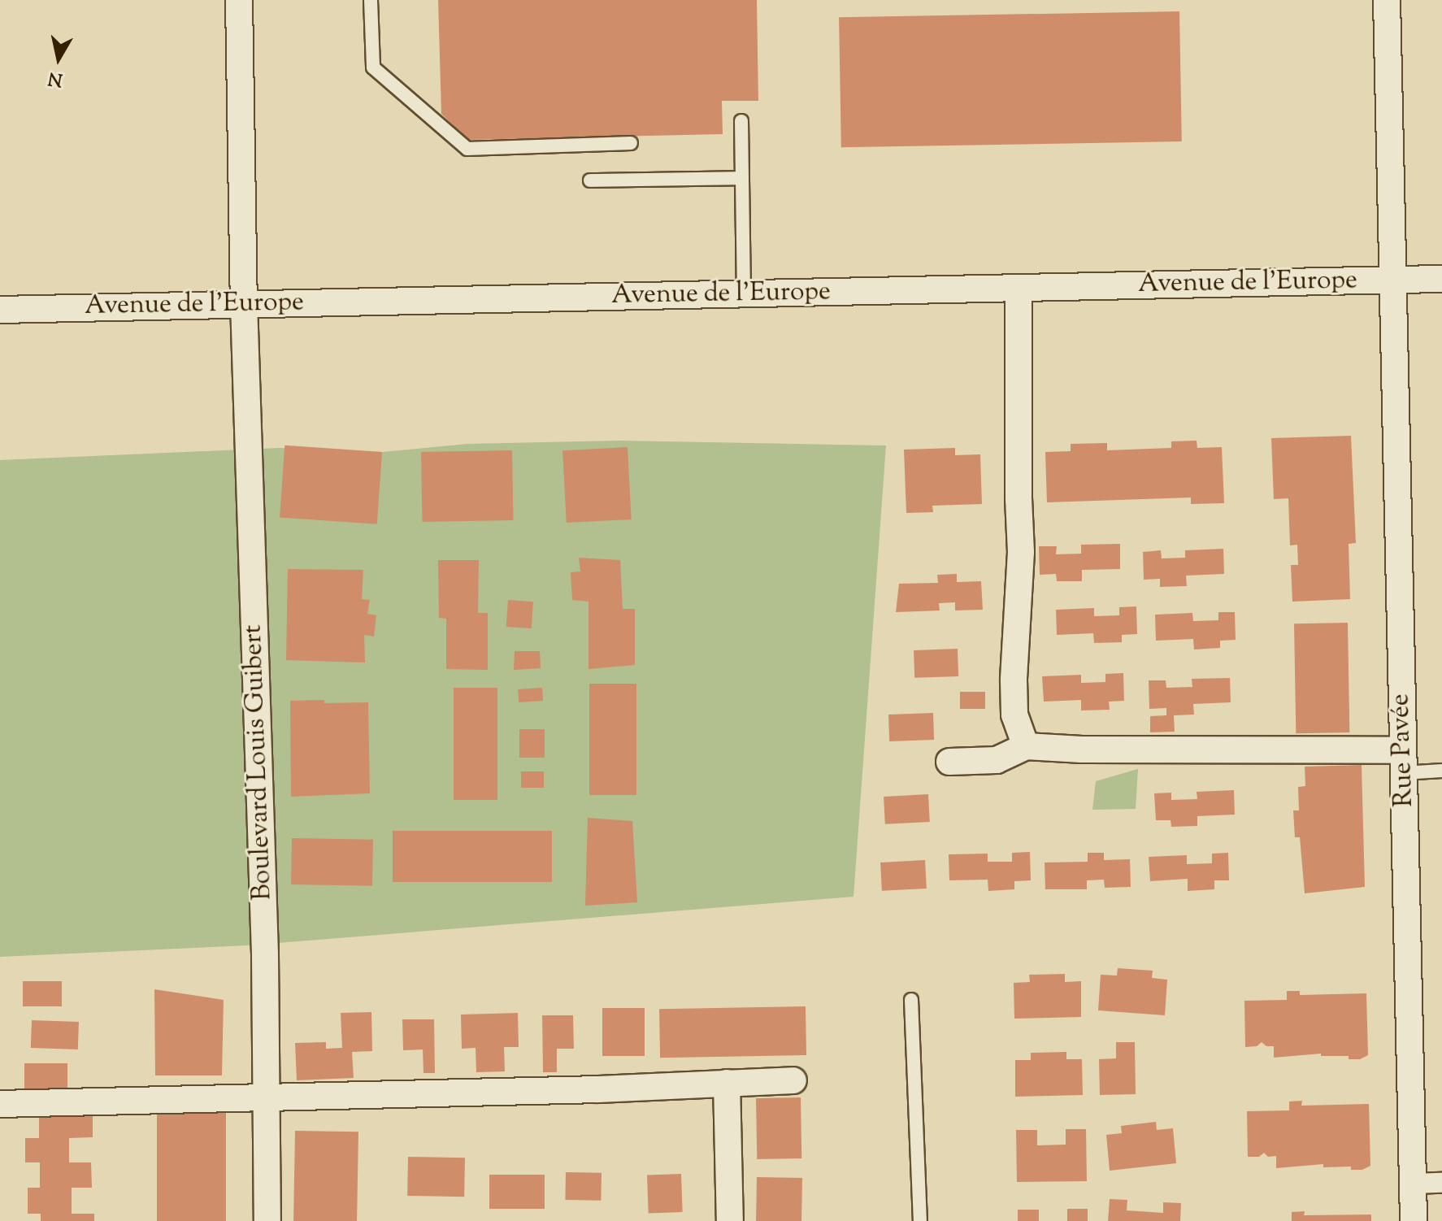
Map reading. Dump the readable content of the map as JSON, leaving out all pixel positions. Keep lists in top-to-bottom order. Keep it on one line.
{"streets":{"street":["Avenue de l'Europe","Rue Pavée","Boulevard Louis Guibert"]},"crossings":[["Avenue de l'Europe","Rue Pavée"],["Avenue de l'Europe","Boulevard Louis Guibert"]],"north":"bottom"}
